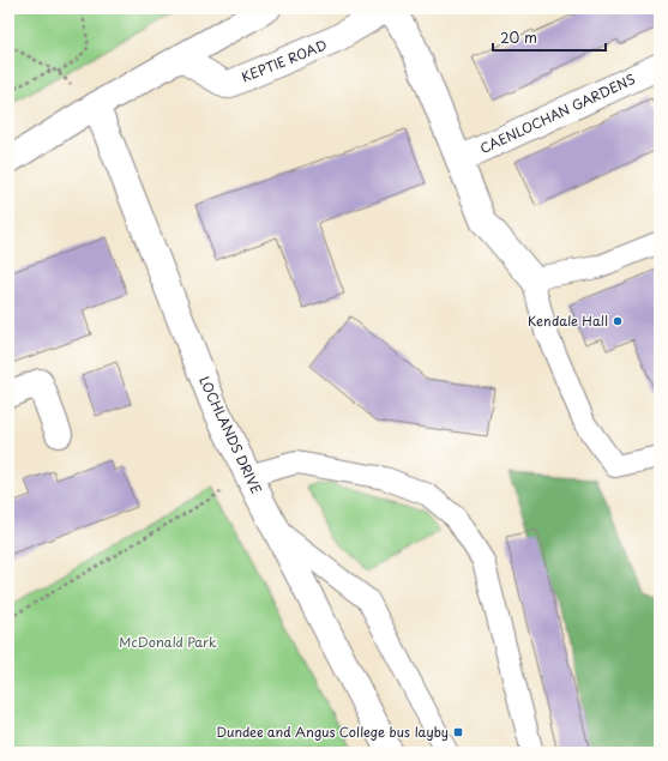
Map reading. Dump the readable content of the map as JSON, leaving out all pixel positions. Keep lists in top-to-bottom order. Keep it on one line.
{"streets":{"street":["KEPTIE ROAD","CAENLOCHAN GARDENS","LOCHLANDS DRIVE"]},"parks":["McDonald Park"],"places":{"other":["Kendale Hall"],"transit":["Dundee and Angus College bus layby"]},"scale_bar":"20 m"}
